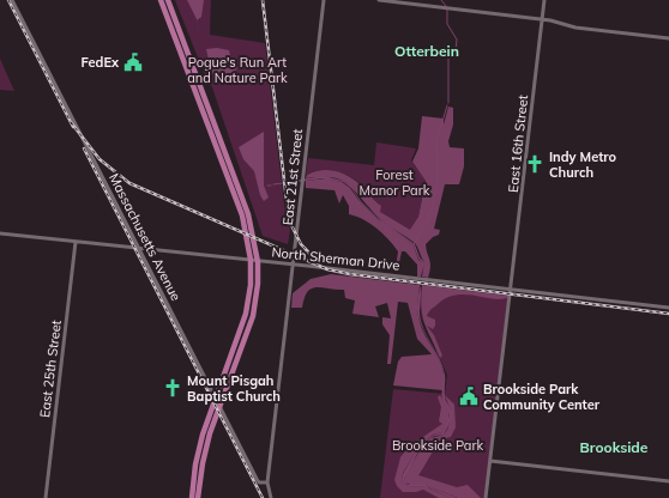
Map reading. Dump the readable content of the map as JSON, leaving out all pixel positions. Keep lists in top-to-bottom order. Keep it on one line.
{"streets":{"main road":["East 16th Street","East 21st Street","Massachusetts Avenue","North Sherman Drive","East 25th Street"]},"crossings":[["East 16th Street","North Sherman Drive"],["East 21st Street","Massachusetts Avenue"],["East 21st Street","North Sherman Drive"],["Massachusetts Avenue","North Sherman Drive"],["North Sherman Drive","East 25th Street"]],"districts":["Otterbein","Brookside"],"parks":["Pogue's Run Art and Nature Park","Forest Manor Park","Brookside Park"],"places":{"public building":["FedEx","Brookside Park Community Center"],"church":["Indy Metro Church","Mount Pisgah Baptist Church"]}}
